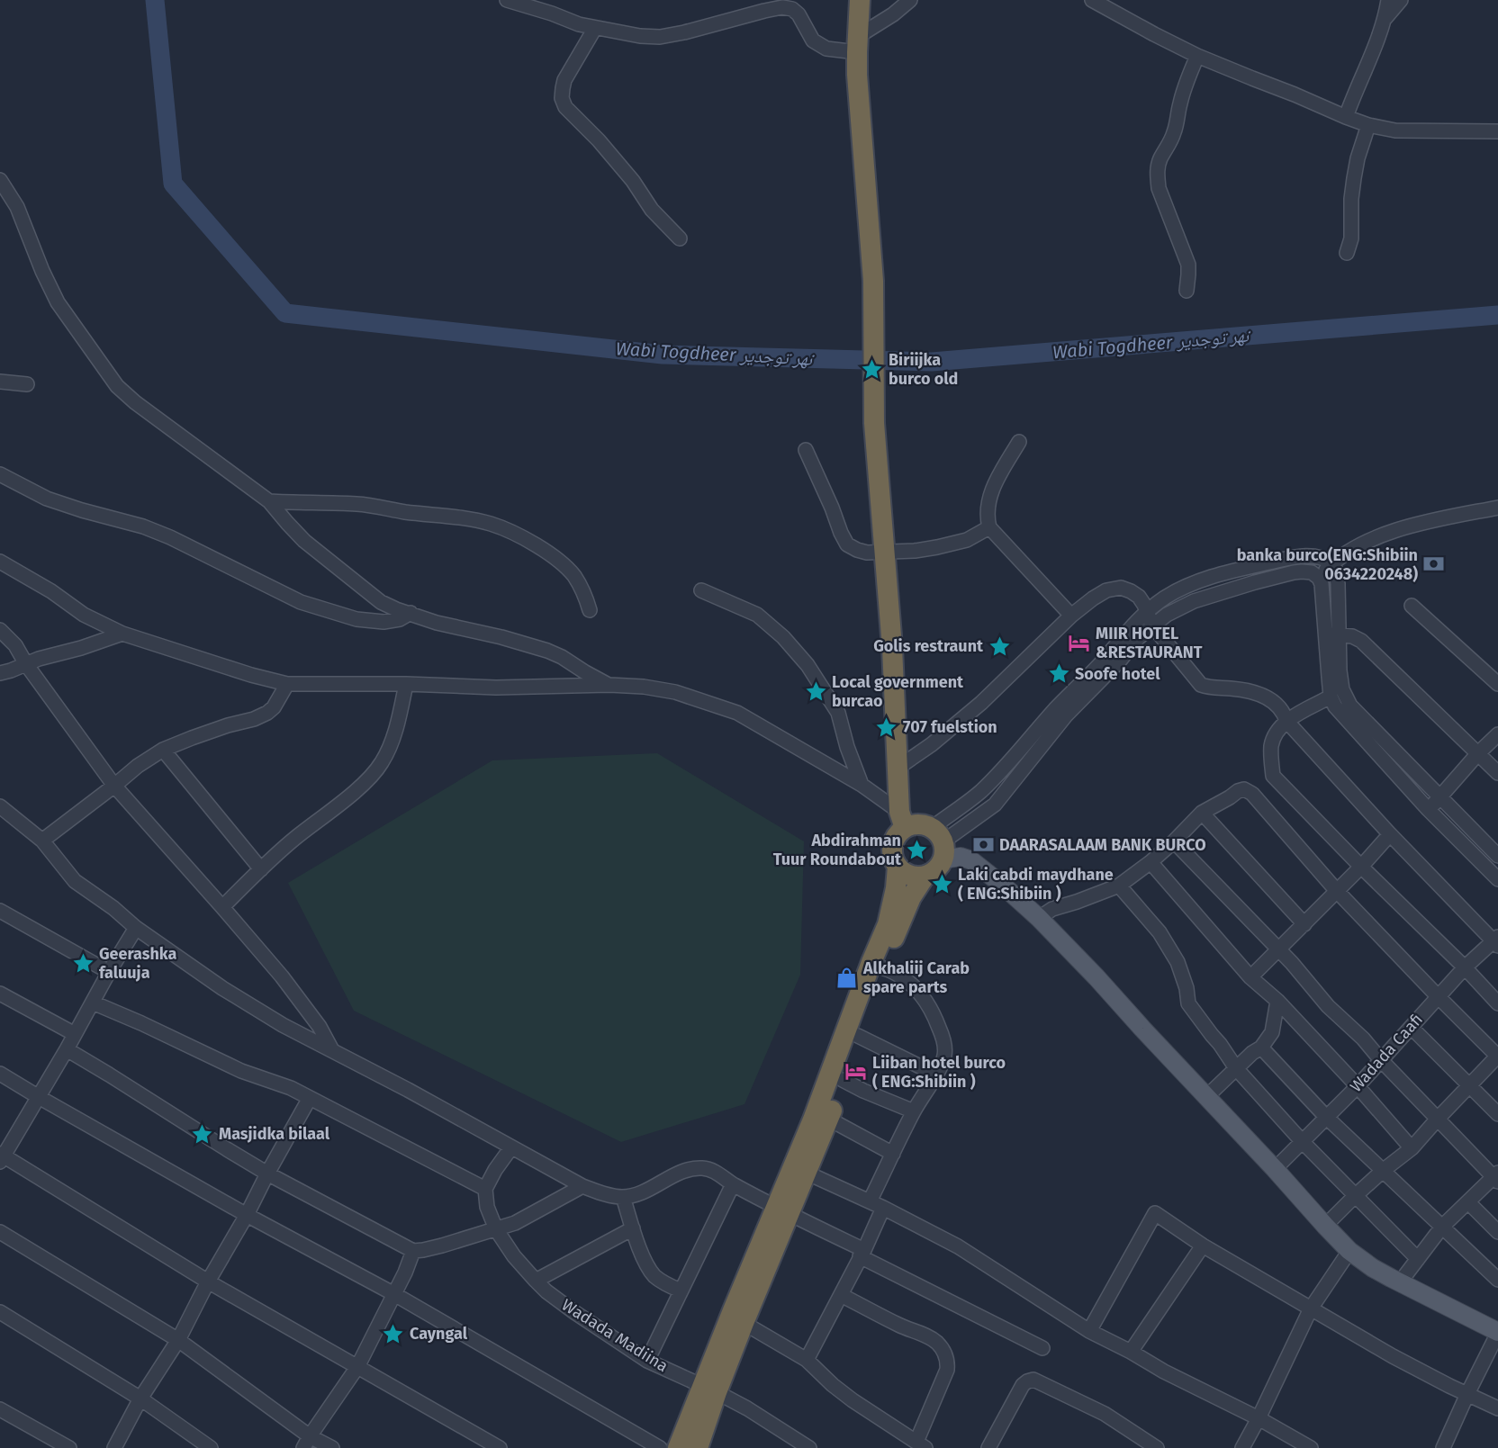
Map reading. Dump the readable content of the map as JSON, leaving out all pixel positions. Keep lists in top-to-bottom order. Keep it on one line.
{"streets":{"street":["Wadada Caafi","Wadada Madiina"]},"water":["Wabi Togdheer نهر توجدير"],"places":{"place":["Biriijka burco old","Golis restraunt","Soofe hotel","Local government burcao","707 fuelstion","Abdirahman Tuur Roundabout","Laki cabdi maydhane ( ENG:Shibiin )","Geerashka faluuja","Masjidka bilaal","Cayngal"],"bank":["banka burco(ENG:Shibiin 0634220248)","DAARASALAAM BANK BURCO"],"hotel":["MIIR HOTEL &RESTAURANT","Liiban hotel burco ( ENG:Shibiin )"],"shop":["Alkhaliij Carab spare parts"]}}
